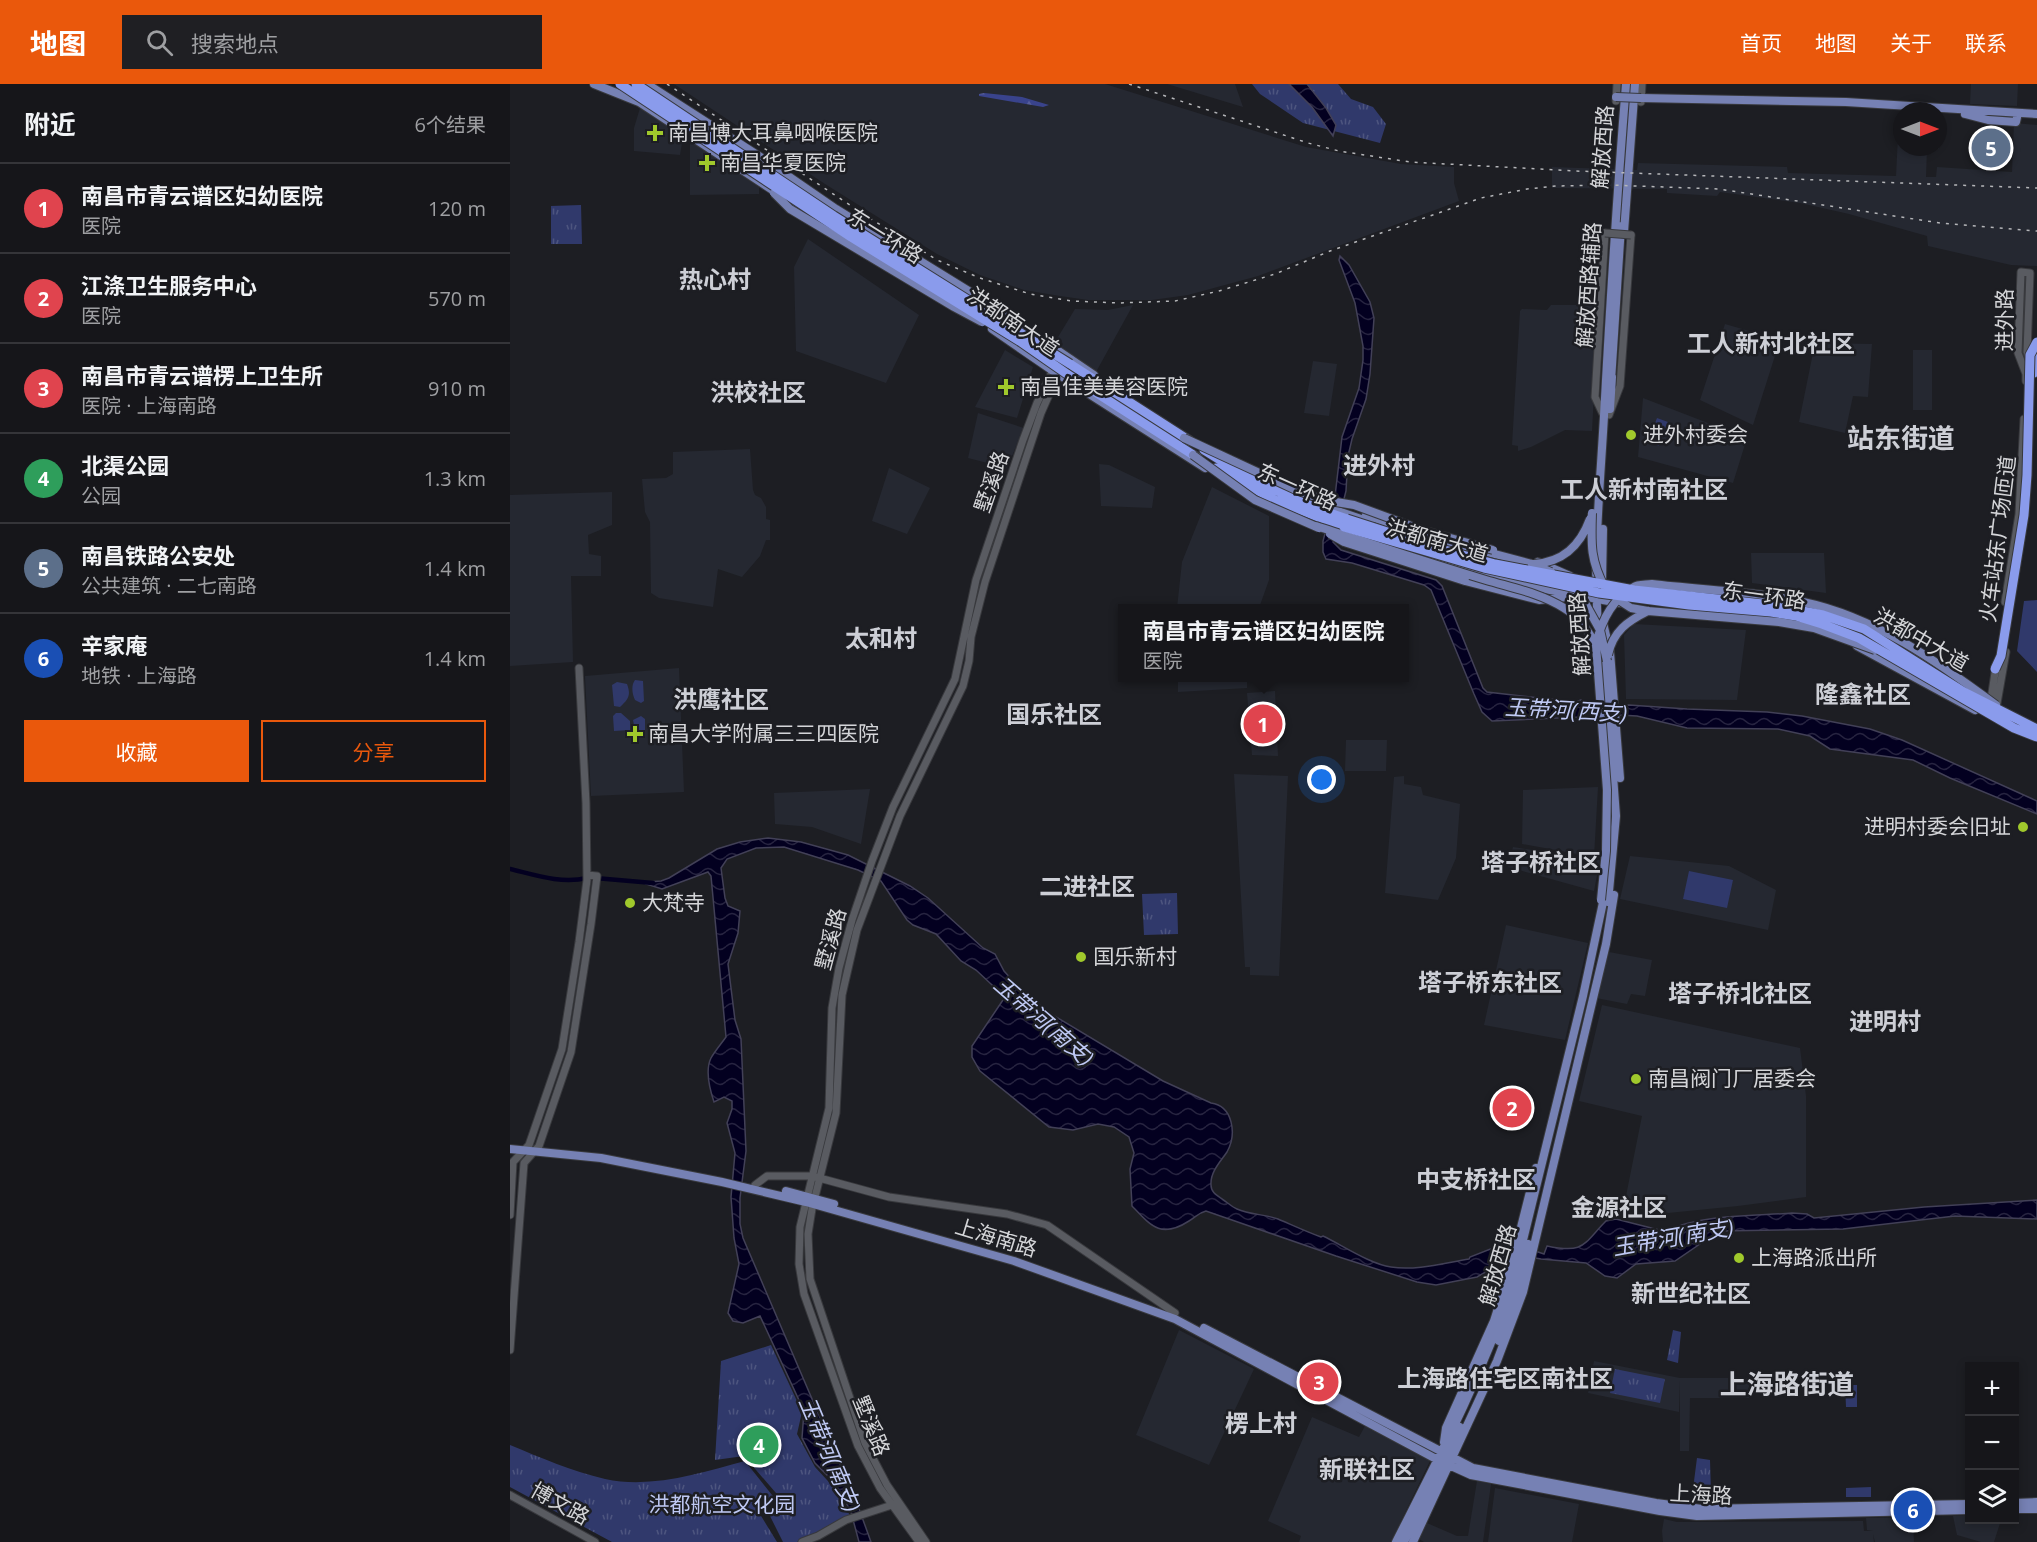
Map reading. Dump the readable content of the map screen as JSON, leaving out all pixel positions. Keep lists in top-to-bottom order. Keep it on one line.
{"streets":{"highway":["东一环路","火车站东广场匝道"],"main road":["解放西路","洪都南大道","洪都中大道","上海南路","上海路"],"street":["进外路","墅溪路","博文路"]},"crossings":[["解放西路","洪都南大道"],["解放西路","洪都中大道"],["解放西路","上海南路"],["解放西路","上海路"],["东一环路","洪都中大道"],["进外路","火车站东广场匝道"],["进外路","洪都中大道"],["洪都南大道","墅溪路"],["洪都南大道","洪都中大道"],["墅溪路","上海南路"],["上海南路","上海路"]],"districts":["热心村","工人新村北社区","洪校社区","站东街道","进外村","工人新村南社区","太和村","隆鑫社区","洪鹰社区","国乐社区","塔子桥社区","二进社区","塔子桥东社区","塔子桥北社区","进明村","中支桥社区","金源社区","新世纪社区","上海路住宅区南社区","上海路街道","楞上村","新联社区"],"water":["玉带河(西支)","玉带河(南支)"],"parks":["洪都航空文化园"],"places":{"health":["南昌博大耳鼻咽喉医院","南昌华夏医院","南昌佳美美容医院","南昌大学附属三三四医院"],"other":["进外村委会","进明村委会旧址","大梵寺","国乐新村","南昌阀门厂居委会","上海路派出所"]},"north":"right","page":{"header":"地图","search":"搜索地点","nav":["首页","地图","关于","联系"],"heading":["附近","6个结果"],"pins":["5","1","2","3","4","6"],"list":[{"mark":"1","name":"南昌市青云谱区妇幼医院","note":"医院","value":"120 m"},{"mark":"2","name":"江涤卫生服务中心","note":"医院","value":"570 m"},{"mark":"3","name":"南昌市青云谱楞上卫生所","note":"医院 · 上海南路","value":"910 m"},{"mark":"4","name":"北渠公园","note":"公园","value":"1.3 km"},{"mark":"5","name":"南昌铁路公安处","note":"公共建筑 · 二七南路","value":"1.4 km"},{"mark":"6","name":"辛家庵","note":"地铁 · 上海路","value":"1.4 km"}],"popup":["南昌市青云谱区妇幼医院","医院"],"buttons":["收藏","分享"],"map_buttons":["+","−"]}}
